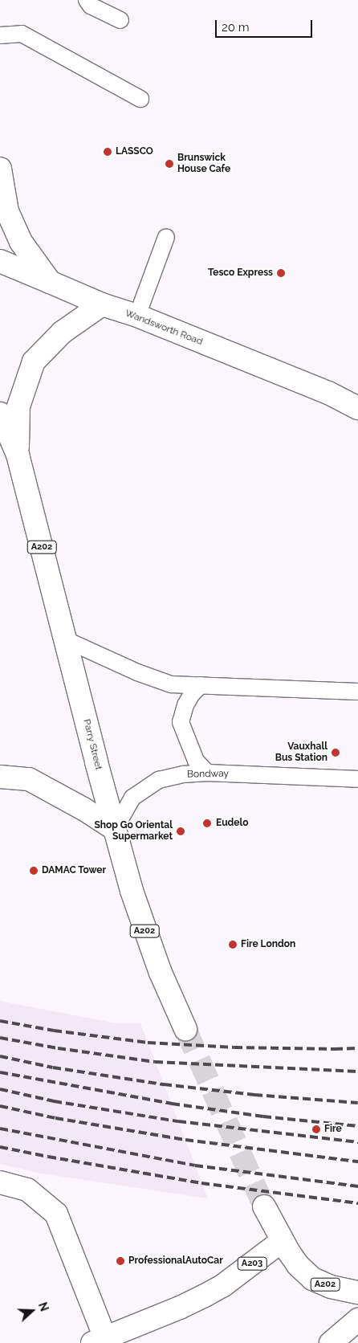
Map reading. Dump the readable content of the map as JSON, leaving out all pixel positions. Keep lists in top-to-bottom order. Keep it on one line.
{"streets":{"main road":["Wandsworth Road","A202","Parry Street","A203"],"lane":["Bondway"]},"crossings":[["Wandsworth Road","Parry Street"],["A202","A203"],["Parry Street","Bondway"]],"places":["LASSCO","Brunswick House Cafe","Tesco Express","Vauxhall Bus Station","Eudelo","Shop Go Oriental Supermarket","DAMAC Tower","Fire London","Fire","ProfessionalAutoCar"],"scale_bar":"20 m","north":"right"}
